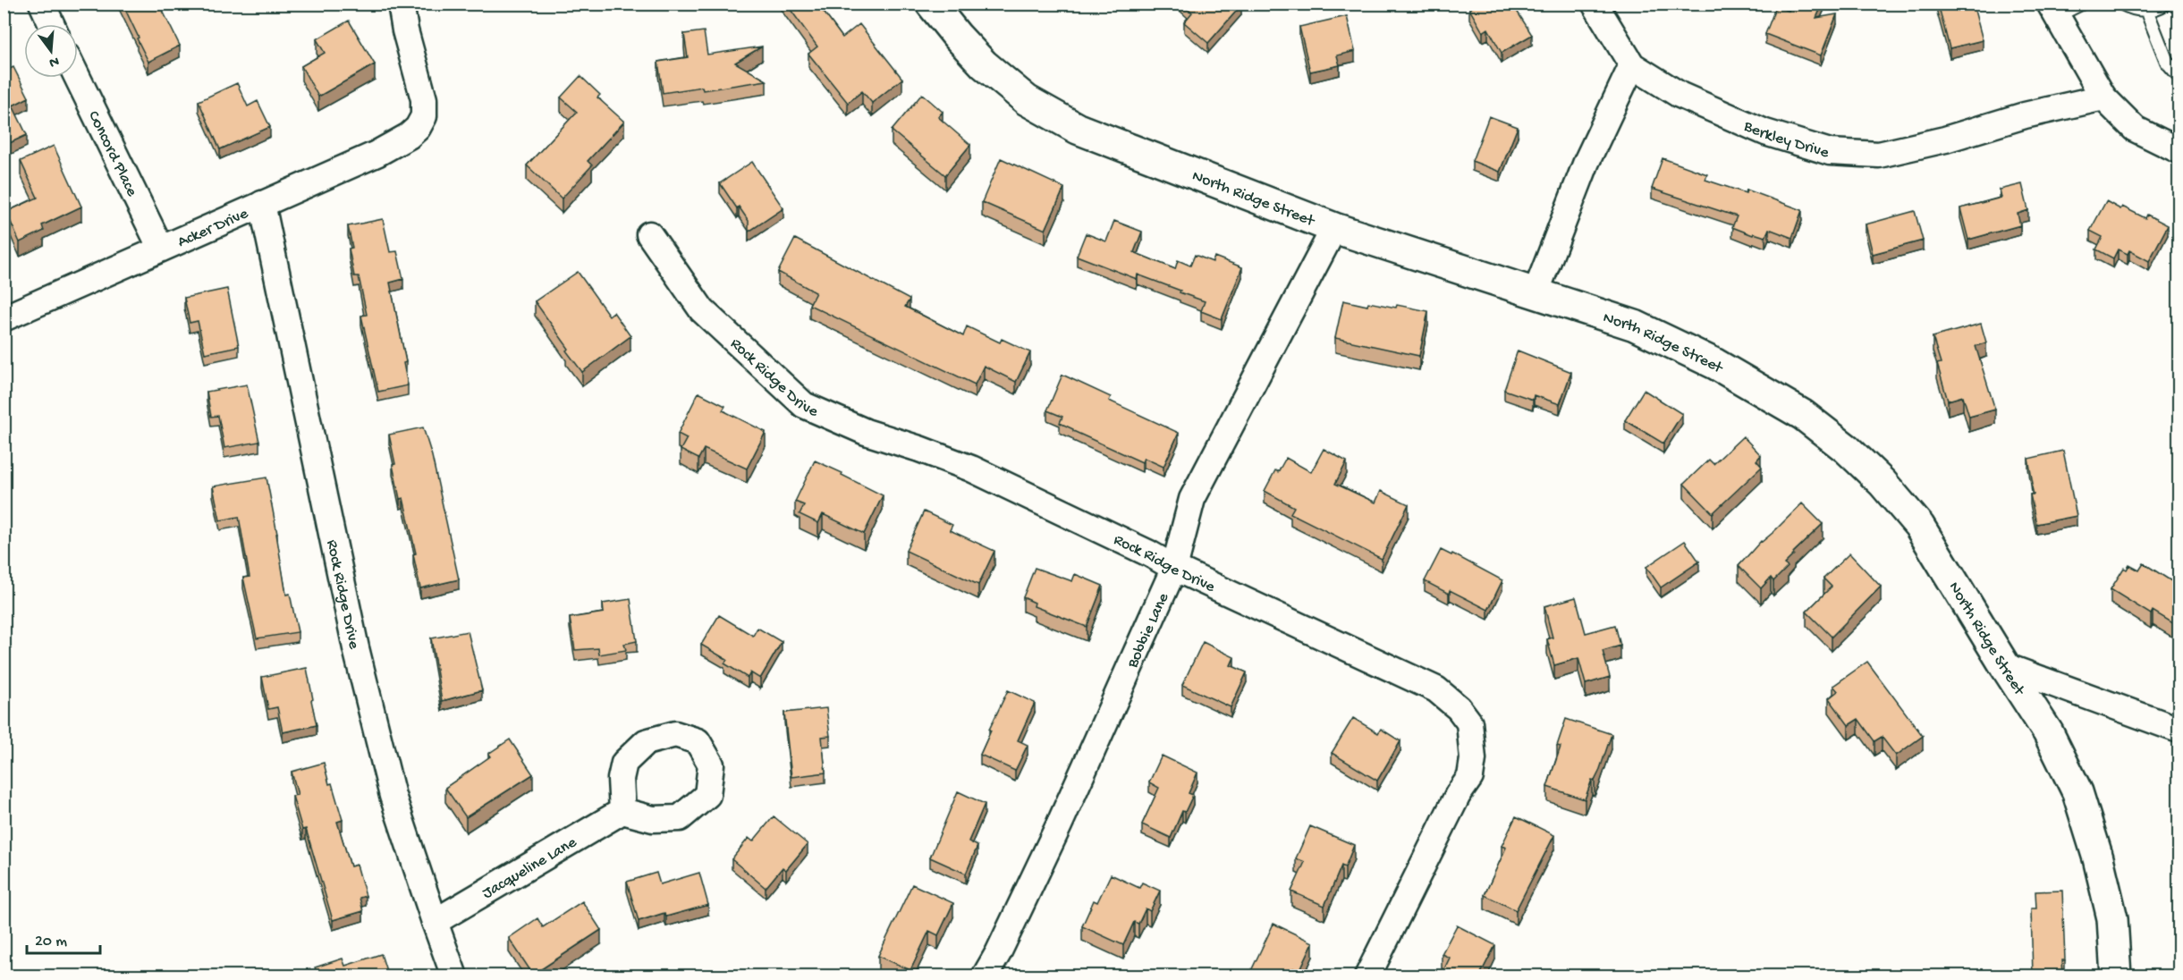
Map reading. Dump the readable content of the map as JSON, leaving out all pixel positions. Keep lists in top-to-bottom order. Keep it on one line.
{"streets":{"street":["Berkley Drive","Concord Place","North Ridge Street","Acker Drive","Rock Ridge Drive","Bobbie Lane","Jacqueline Lane"]},"crossings":[["Concord Place","Acker Drive"],["North Ridge Street","Bobbie Lane"],["Acker Drive","Rock Ridge Drive"],["Rock Ridge Drive","Bobbie Lane"],["Rock Ridge Drive","Jacqueline Lane"]],"scale_bar":"20 m","north":"bottom"}
